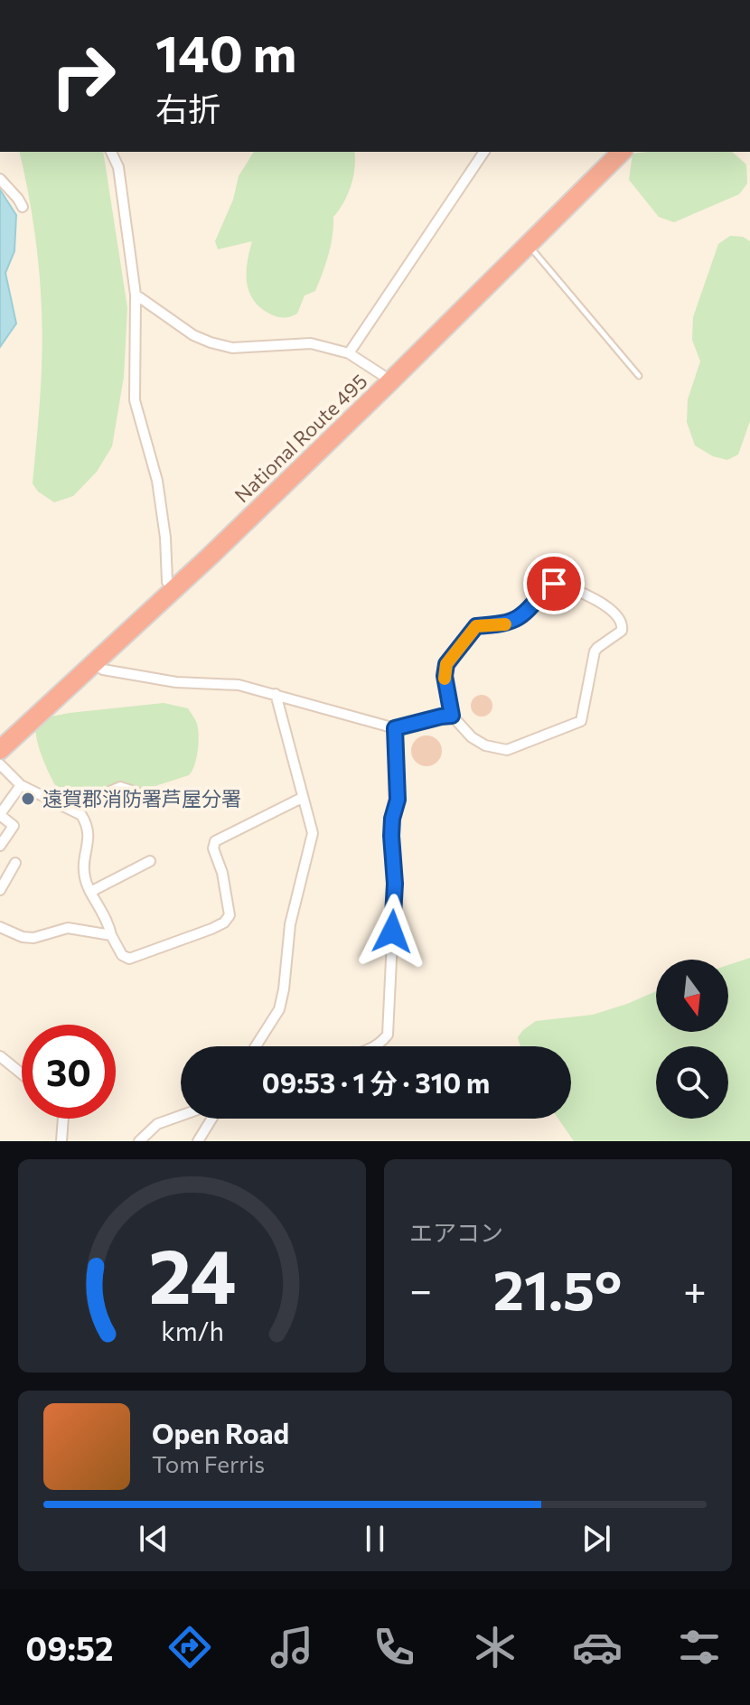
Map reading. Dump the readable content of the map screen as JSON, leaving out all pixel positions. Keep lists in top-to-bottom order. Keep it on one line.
{"streets":{"highway":["National Route 495"]},"places":["遠賀郡消防署芦屋分署"],"north":"bottom","page":{"turn":["140 m","右折"],"limit":"30","trip":"09:53 · 1 分 · 310 m","tile":"エアコン","heat":["−","21.5°","+"],"song":["Open Road","Tom Ferris"],"tabs":"09:52","gauge":["24","km/h"]}}
